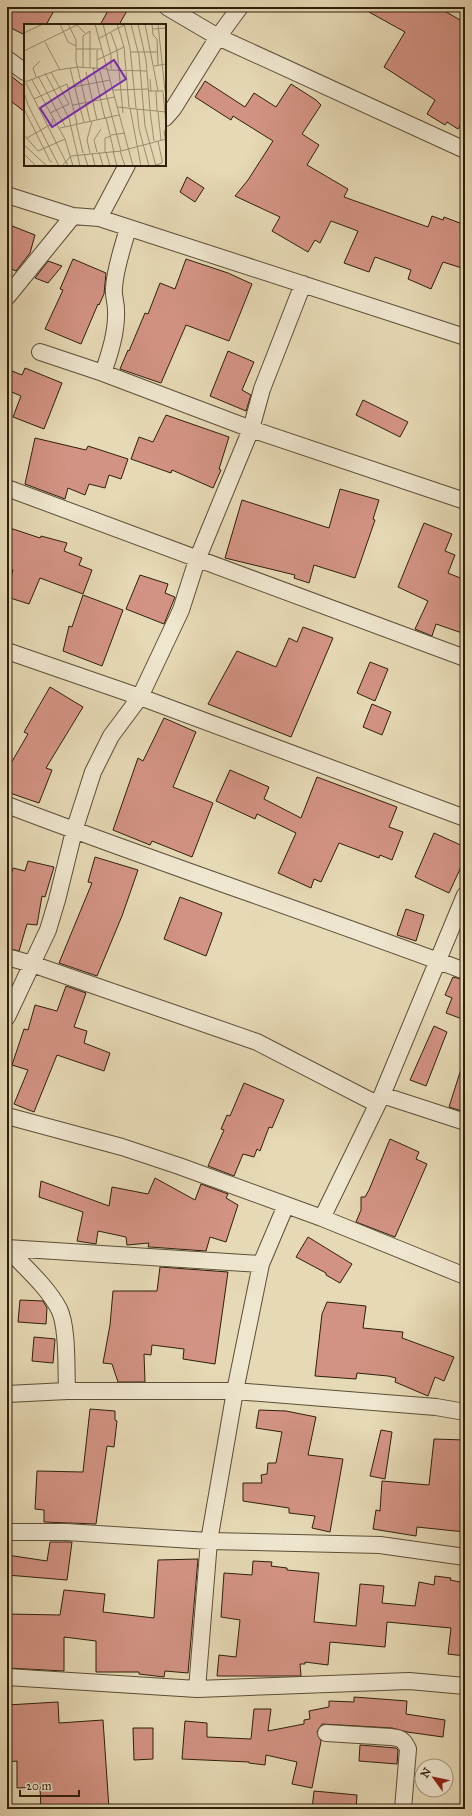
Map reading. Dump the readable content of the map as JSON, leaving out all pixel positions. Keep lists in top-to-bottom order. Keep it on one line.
{"scale_bar":"20 m","north":"top left"}
